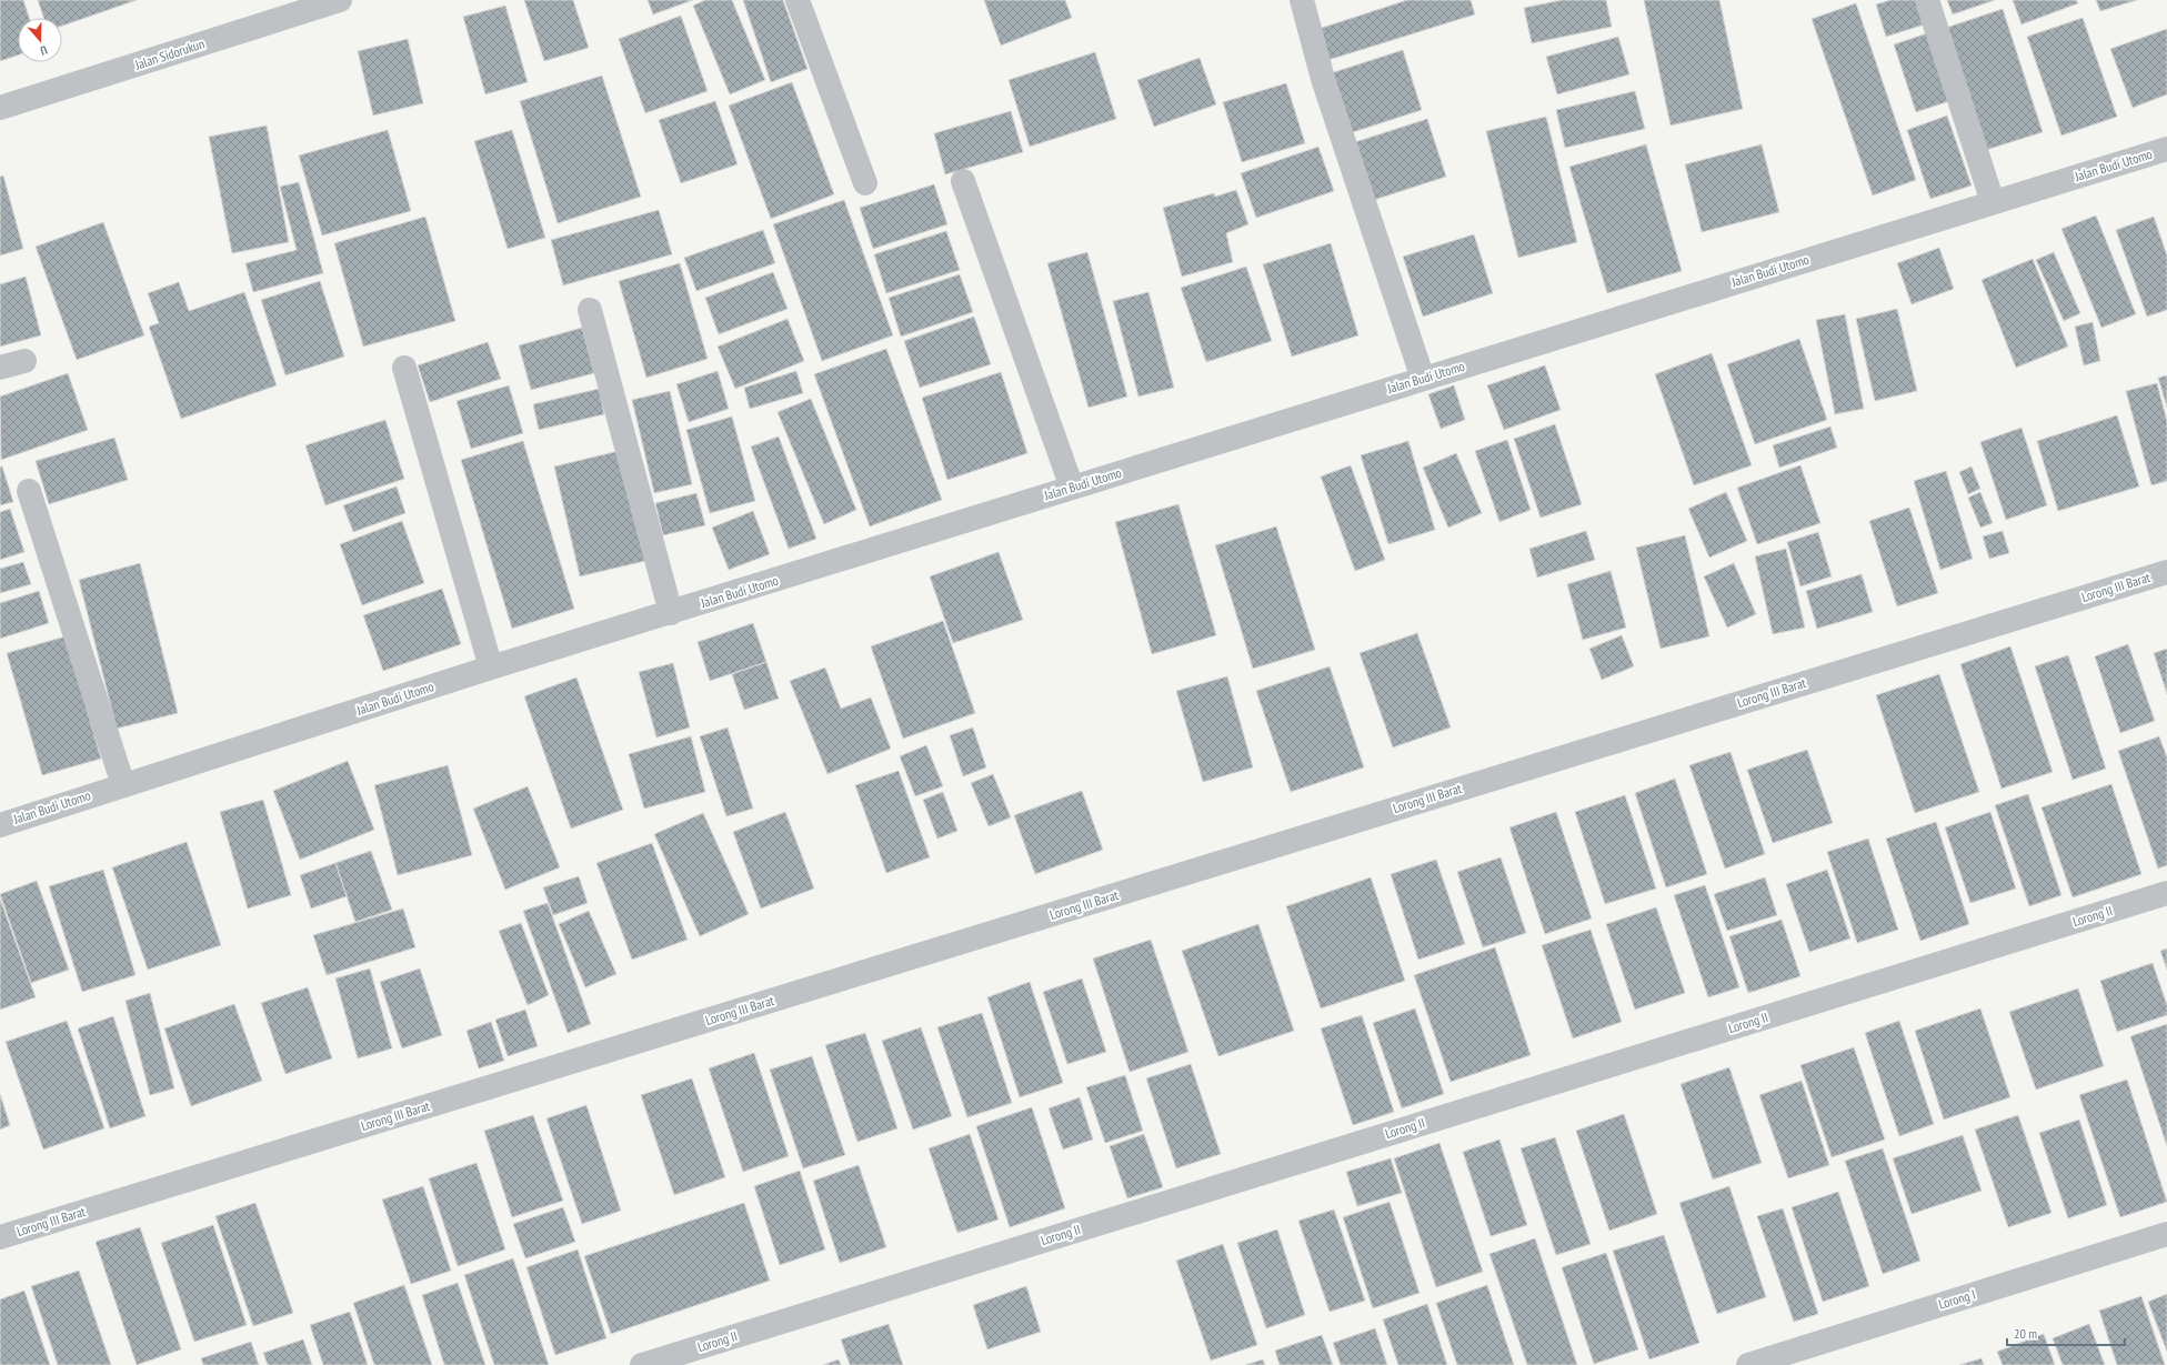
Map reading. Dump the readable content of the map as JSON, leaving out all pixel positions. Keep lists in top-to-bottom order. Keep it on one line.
{"streets":{"street":["Jalan Sidorukun","Jalan Budi Utomo","Lorong III Barat","Lorong II","Lorong I"]},"scale_bar":"20 m","north":"bottom"}
